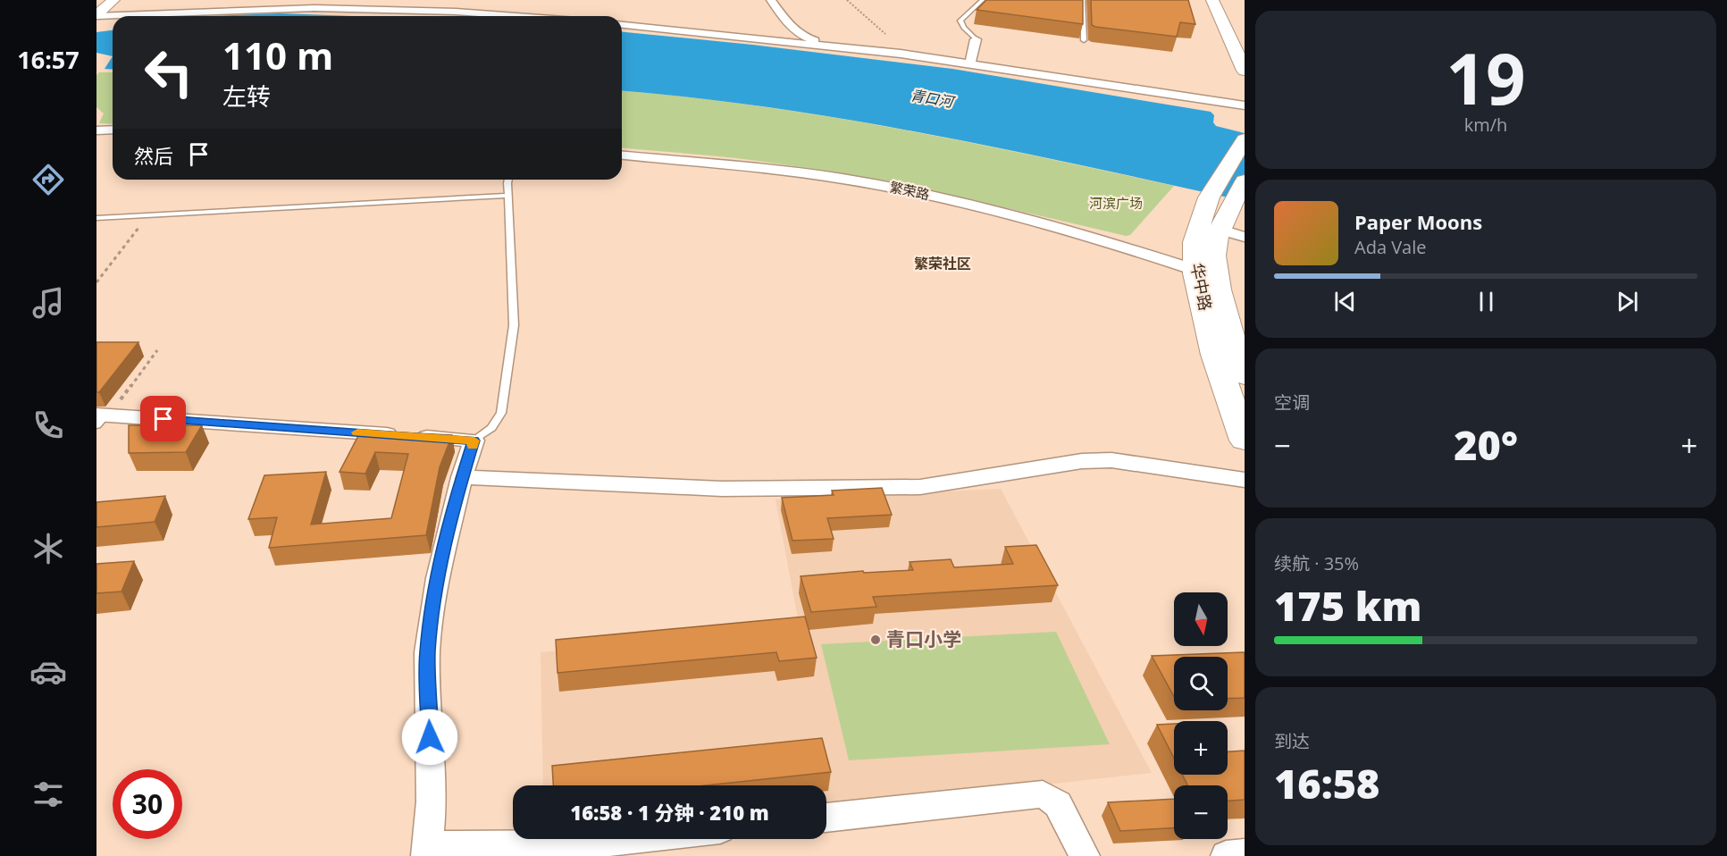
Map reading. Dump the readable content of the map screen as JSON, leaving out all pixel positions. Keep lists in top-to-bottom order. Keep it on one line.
{"streets":{"main road":["华中路"],"street":["繁荣路"]},"crossings":[["繁荣路","华中路"]],"districts":["繁荣社区"],"water":["青口河"],"parks":["河滨广场"],"places":["青口小学"],"north":"bottom","page":{"tabs":"16:57","tile":[["19","km/h"],"空调",["续航 · 35%","175 km"],["到达","16:58"]],"turn":["110 m","左转"],"then":"然后","song":["Paper Moons","Ada Vale"],"heat":["−","20°","+"],"map_buttons":["+","−"],"limit":"30","trip":"16:58 · 1 分钟 · 210 m"}}
